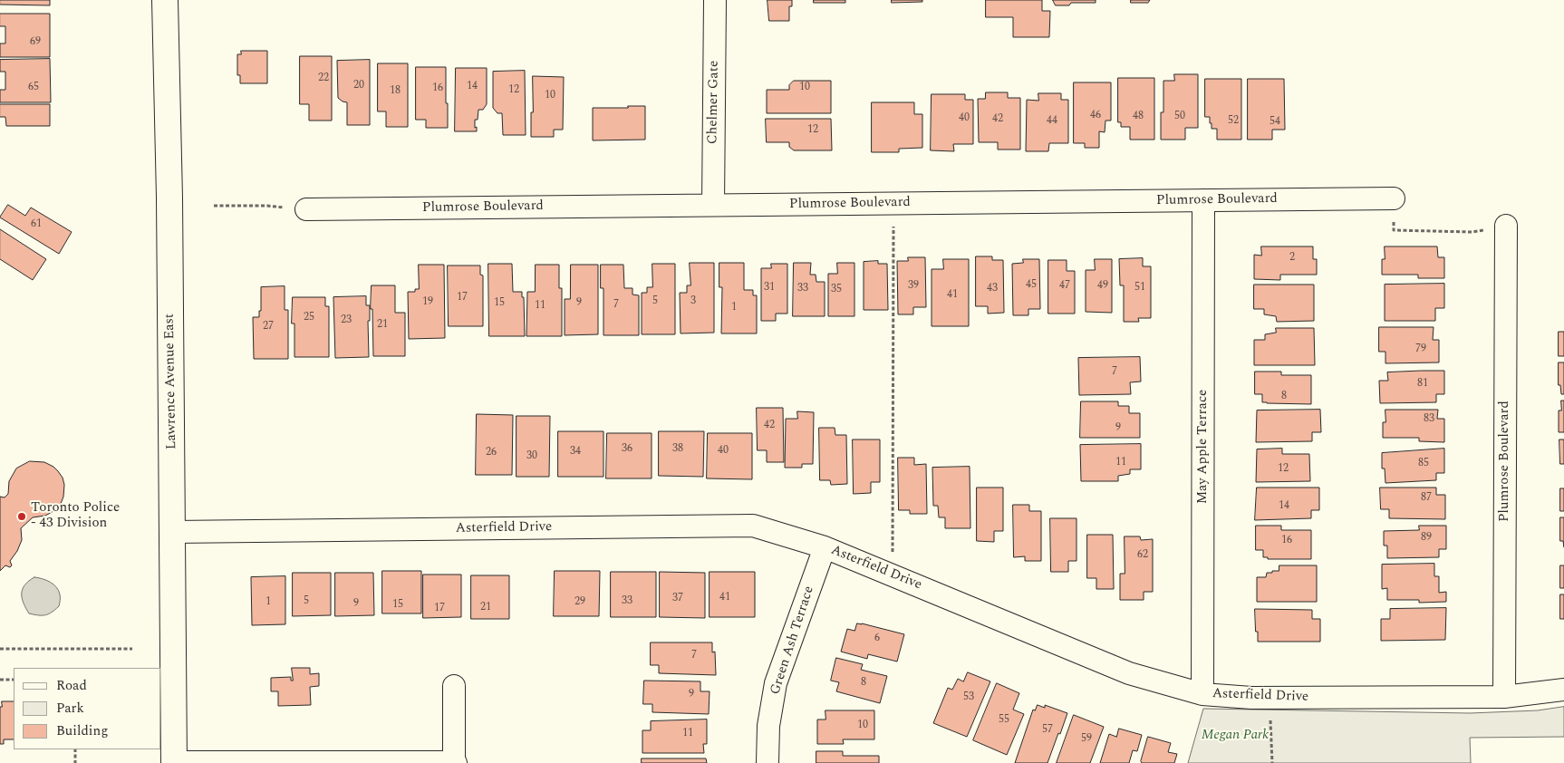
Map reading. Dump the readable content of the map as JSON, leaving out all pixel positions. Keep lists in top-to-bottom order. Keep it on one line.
{"streets":{"main road":["Lawrence Avenue East"],"street":["Chelmer Gate","Plumrose Boulevard","May Apple Terrace","Asterfield Drive","Green Ash Terrace"]},"crossings":[["Chelmer Gate","Plumrose Boulevard"],["Plumrose Boulevard","May Apple Terrace"],["Plumrose Boulevard","Asterfield Drive"],["Lawrence Avenue East","Asterfield Drive"],["May Apple Terrace","Asterfield Drive"],["Asterfield Drive","Green Ash Terrace"]],"parks":["Megan Park"],"places":["Toronto Police - 43 Division"],"house_numbers":["69","22","20","14","65","10","16","12","18","10","46","48","50","40","42","44","52","54","12","61","2","45","39","47","49","31","51","33","43","35","41","17","5","3","19","15","9","7","11","1","25","23","21","27","79","7","81","8","83","42","9","36","38","40","34","26","30","11","85","12","87","14","89","16","62","41","37","5","33","1","29","9","15","21","17","6","7","8","9","53","55","10","57","11","59"],"legend":["Road","Park","Building"]}
